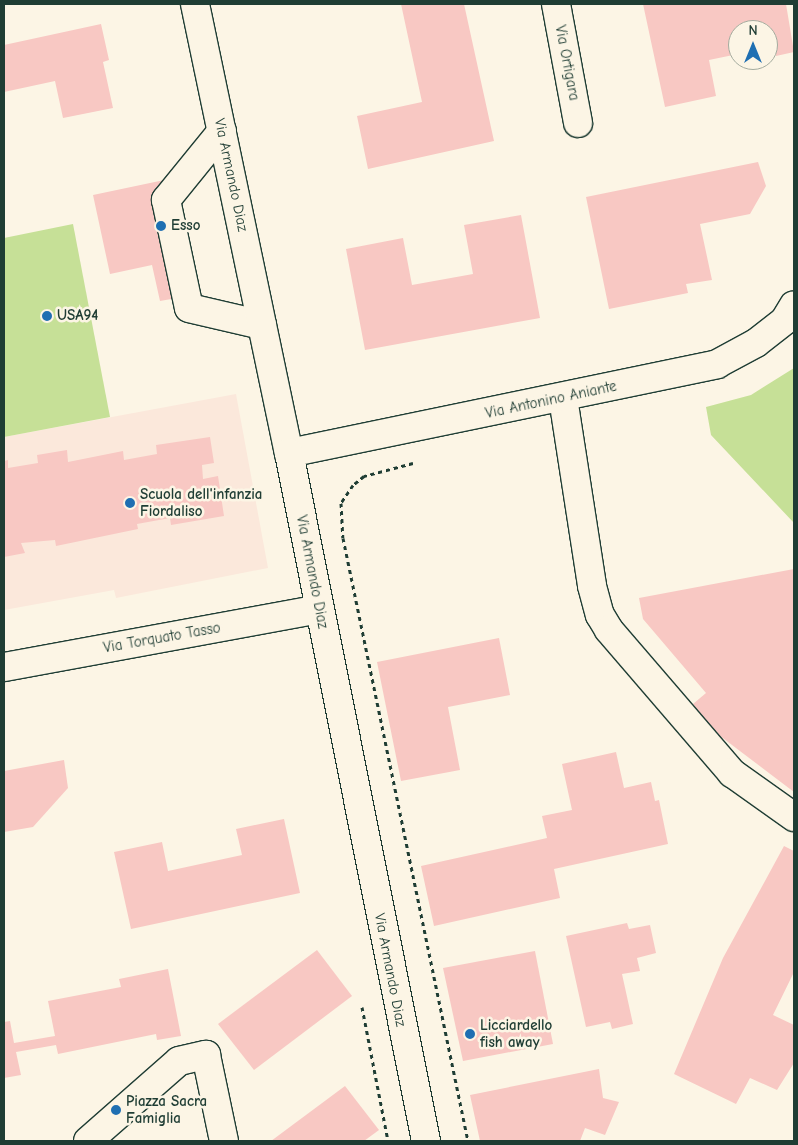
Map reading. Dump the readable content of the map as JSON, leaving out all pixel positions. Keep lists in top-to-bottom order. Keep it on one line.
{"streets":{"main road":["Via Ortigara","Via Armando Diaz","Via Antonino Aniante","Via Torquato Tasso"]},"crossings":[["Via Armando Diaz","Via Antonino Aniante"],["Via Armando Diaz","Via Torquato Tasso"]],"places":["Esso","USA94","Scuola dell'infanzia Fiordaliso","Licciardello fish away","Piazza Sacra Famiglia"],"north":"top"}
